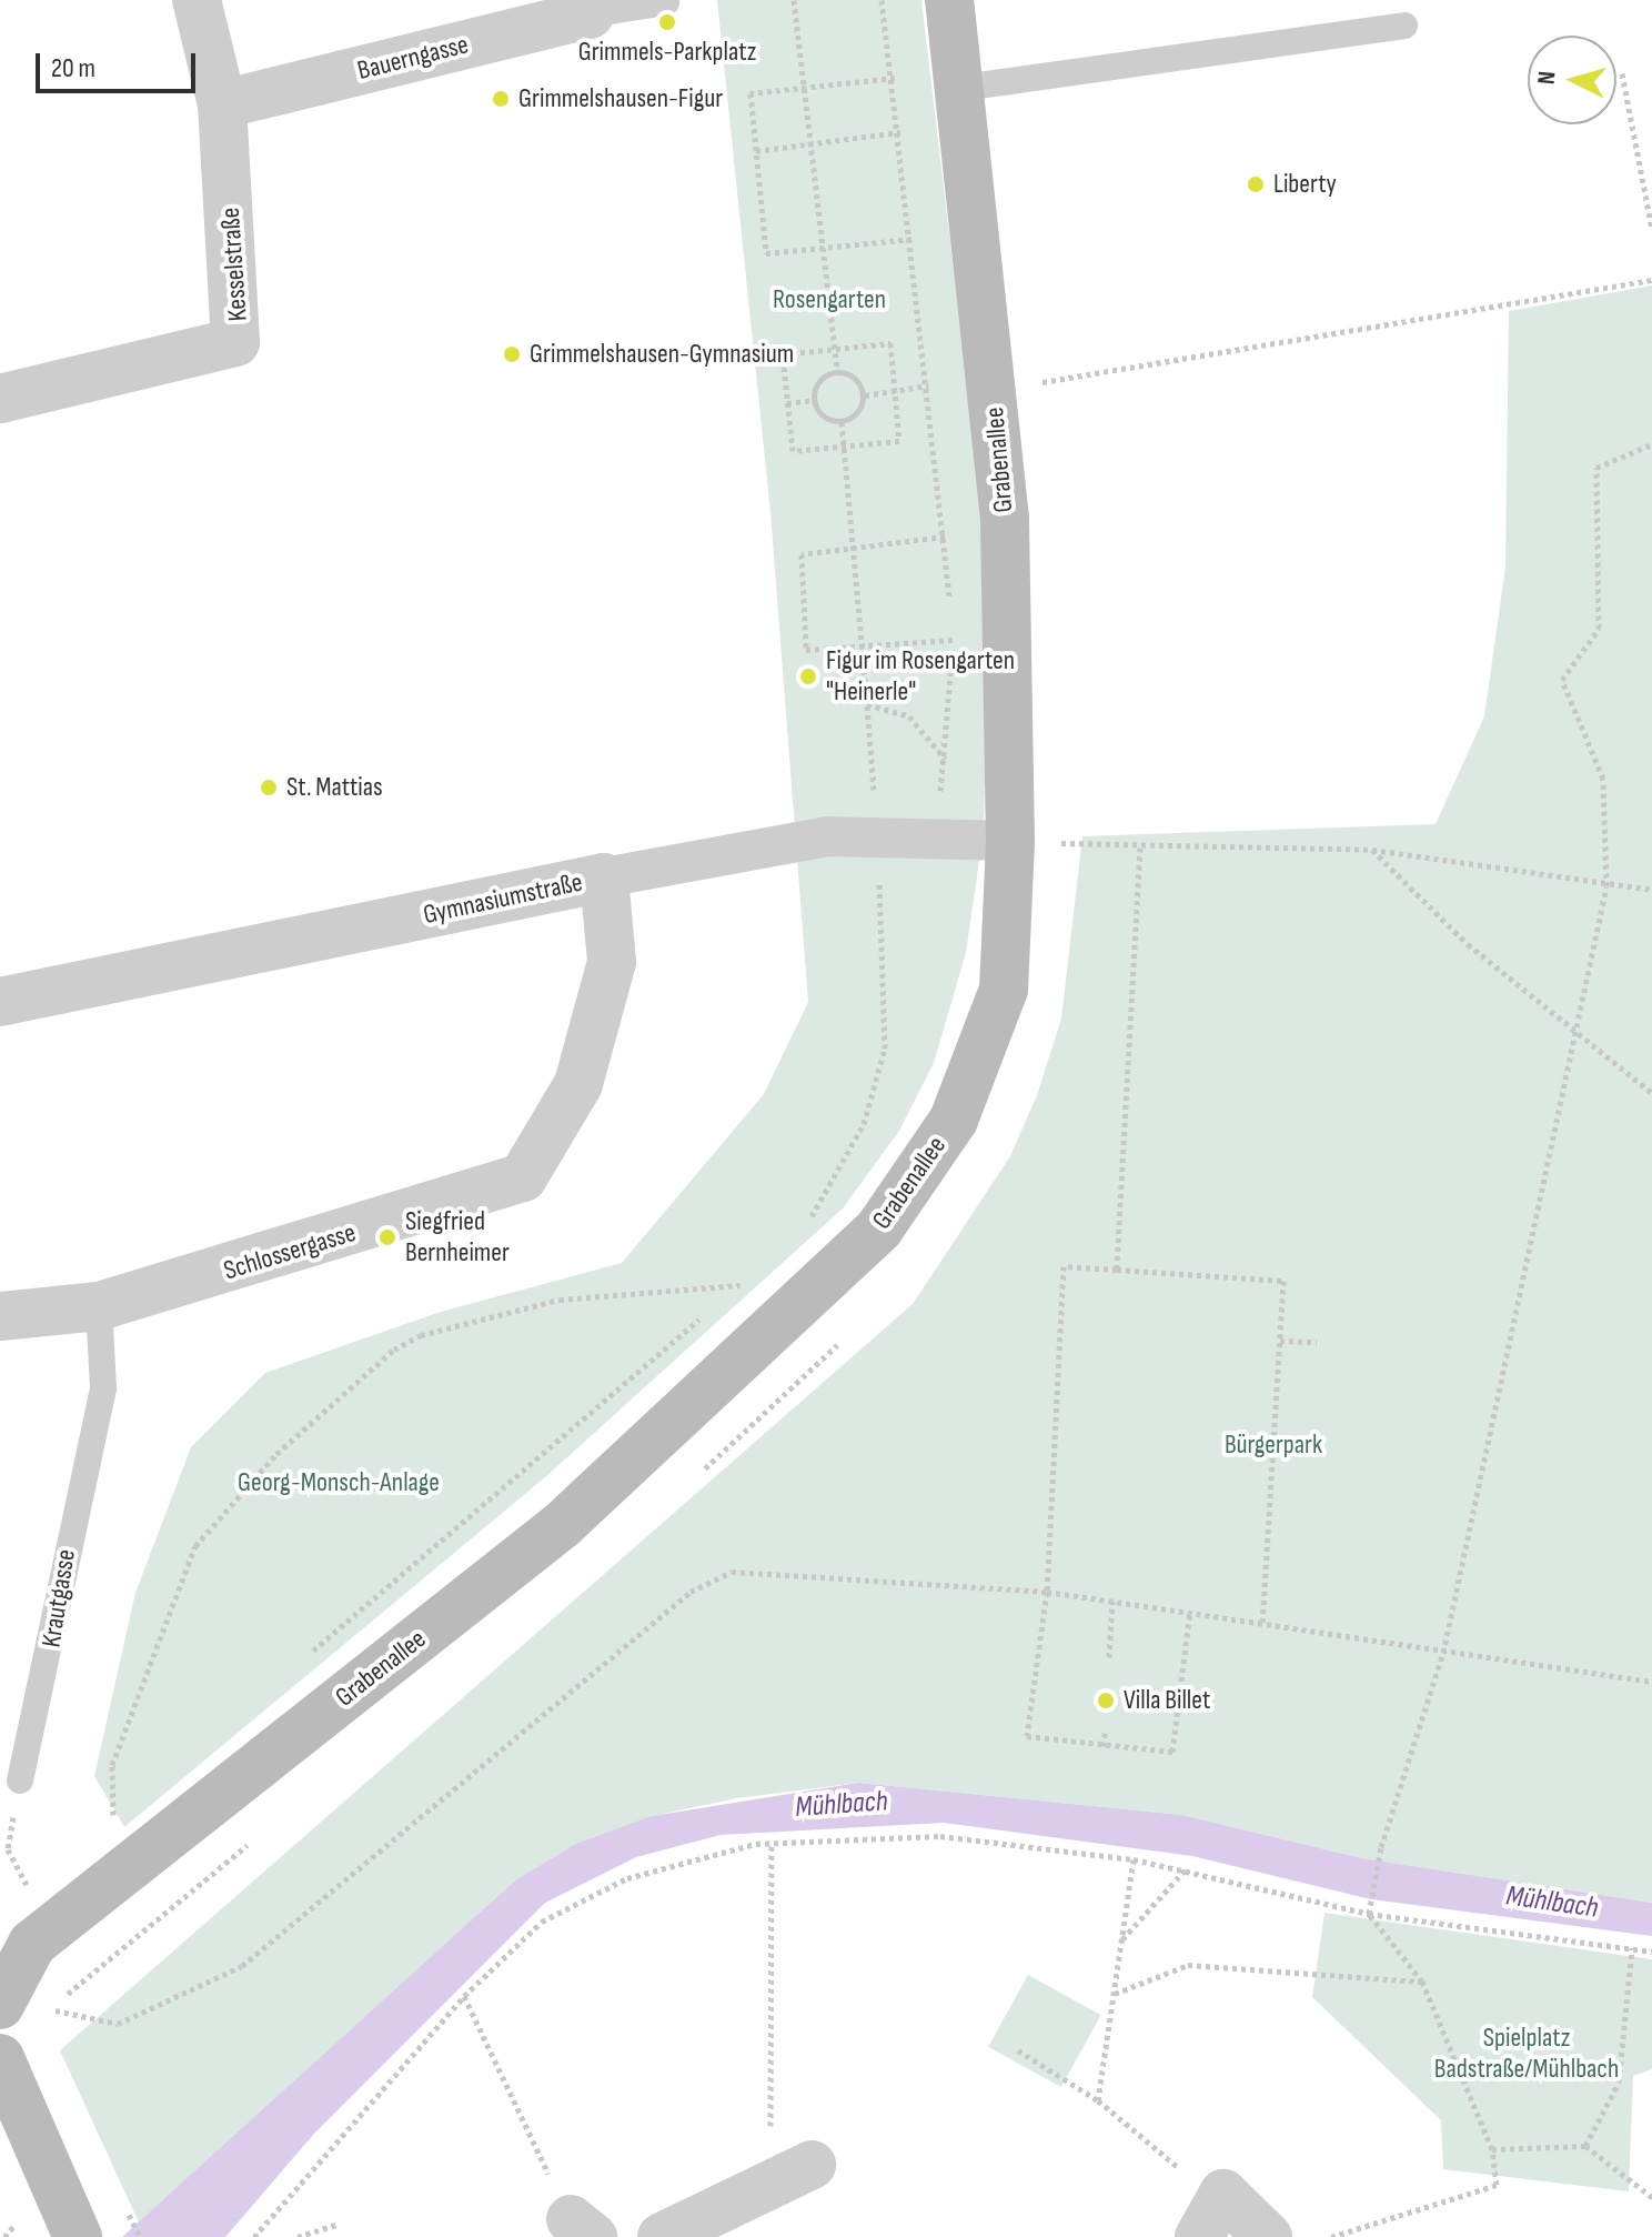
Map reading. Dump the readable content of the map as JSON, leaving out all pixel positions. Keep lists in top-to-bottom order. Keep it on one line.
{"streets":{"main road":["Grabenallee"],"street":["Bauerngasse","Kesselstraße","Gymnasiumstraße","Schlossergasse"],"lane":["Krautgasse"]},"crossings":[["Bauerngasse","Kesselstraße"],["Grabenallee","Gymnasiumstraße"],["Gymnasiumstraße","Schlossergasse"],["Schlossergasse","Krautgasse"]],"water":["Mühlbach"],"parks":["Rosengarten","Bürgerpark","Georg-Monsch-Anlage","Spielplatz Badstraße/Mühlbach"],"places":["Grimmels-Parkplatz","Grimmelshausen-Figur","Liberty","Grimmelshausen-Gymnasium","Figur im Rosengarten \"Heinerle\"","St. Mattias","Siegfried Bernheimer","Villa Billet"],"scale_bar":"20 m","north":"left"}
